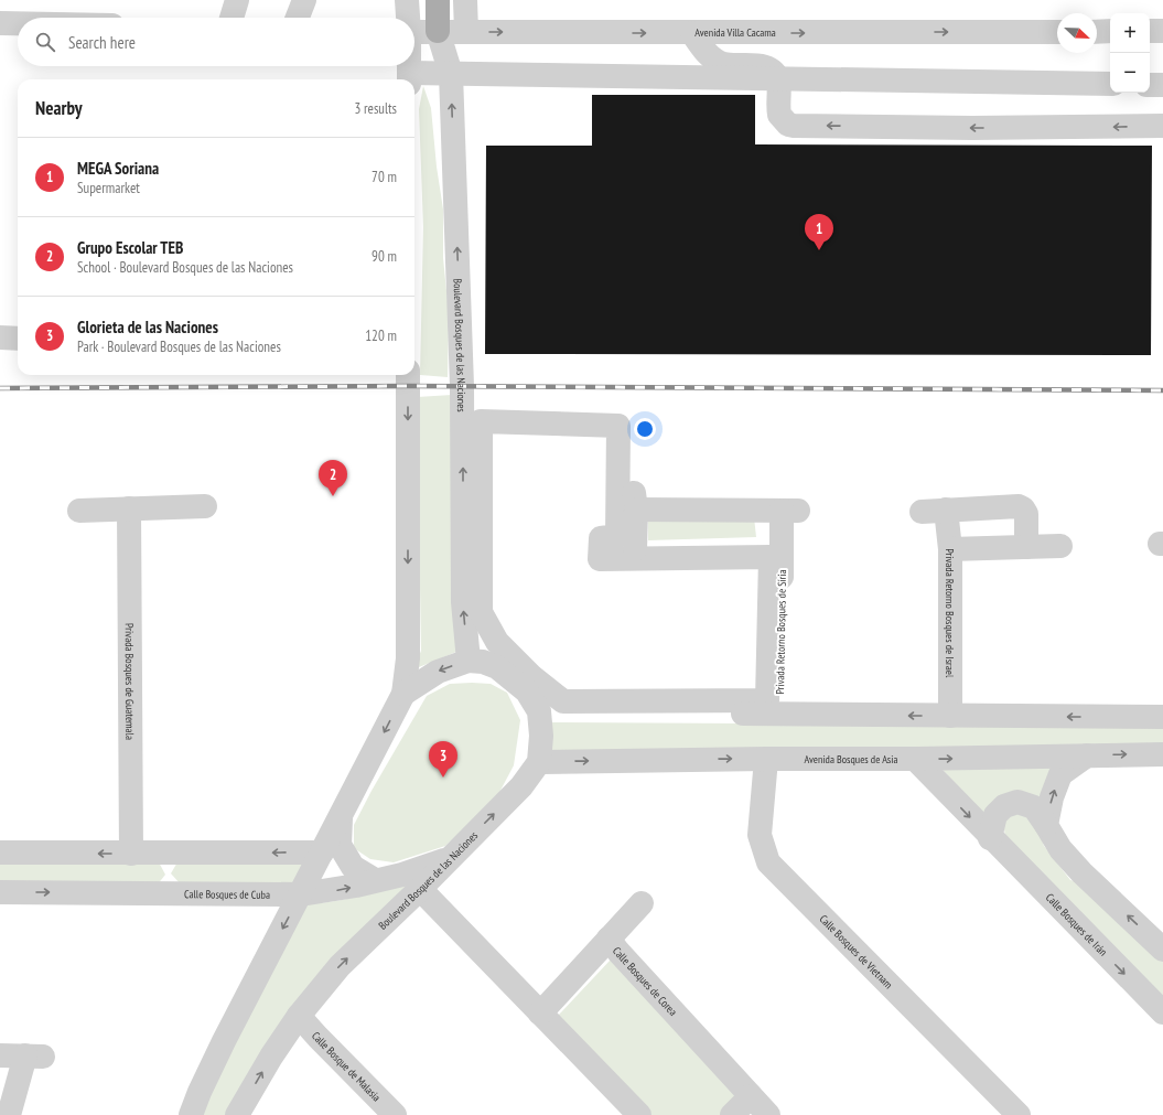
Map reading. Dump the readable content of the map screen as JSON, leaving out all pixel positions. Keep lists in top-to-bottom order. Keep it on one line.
{"streets":{"street":["Avenida Villa Cacama","Boulevard Bosques de las Naciones","Privada Retorno Bosques de Israel","Privada Retorno Bosques de Siria","Privada Bosques de Guatemala","Avenida Bosques de Asia","Calle Bosques de Cuba","Calle Bosques de Irán","Calle Bosques de Vietnam","Calle Bosques de Corea","Calle Bosque de Malasia"]},"crossings":[["Avenida Villa Cacama","Boulevard Bosques de las Naciones"],["Boulevard Bosques de las Naciones","Avenida Bosques de Asia"],["Boulevard Bosques de las Naciones","Calle Bosques de Cuba"],["Boulevard Bosques de las Naciones","Calle Bosque de Malasia"],["Avenida Bosques de Asia","Calle Bosques de Irán"],["Avenida Bosques de Asia","Calle Bosques de Vietnam"]],"north":"bottom right","page":{"map_buttons":["+","−"],"search":"Search here","heading":["Nearby","3 results"],"list":[{"mark":"1","name":"MEGA Soriana","note":"Supermarket","value":"70 m"},{"mark":"2","name":"Grupo Escolar TEB","note":"School · Boulevard Bosques de las Naciones","value":"90 m"},{"mark":"3","name":"Glorieta de las Naciones","note":"Park · Boulevard Bosques de las Naciones","value":"120 m"}],"pins":["1","2","3"]}}
